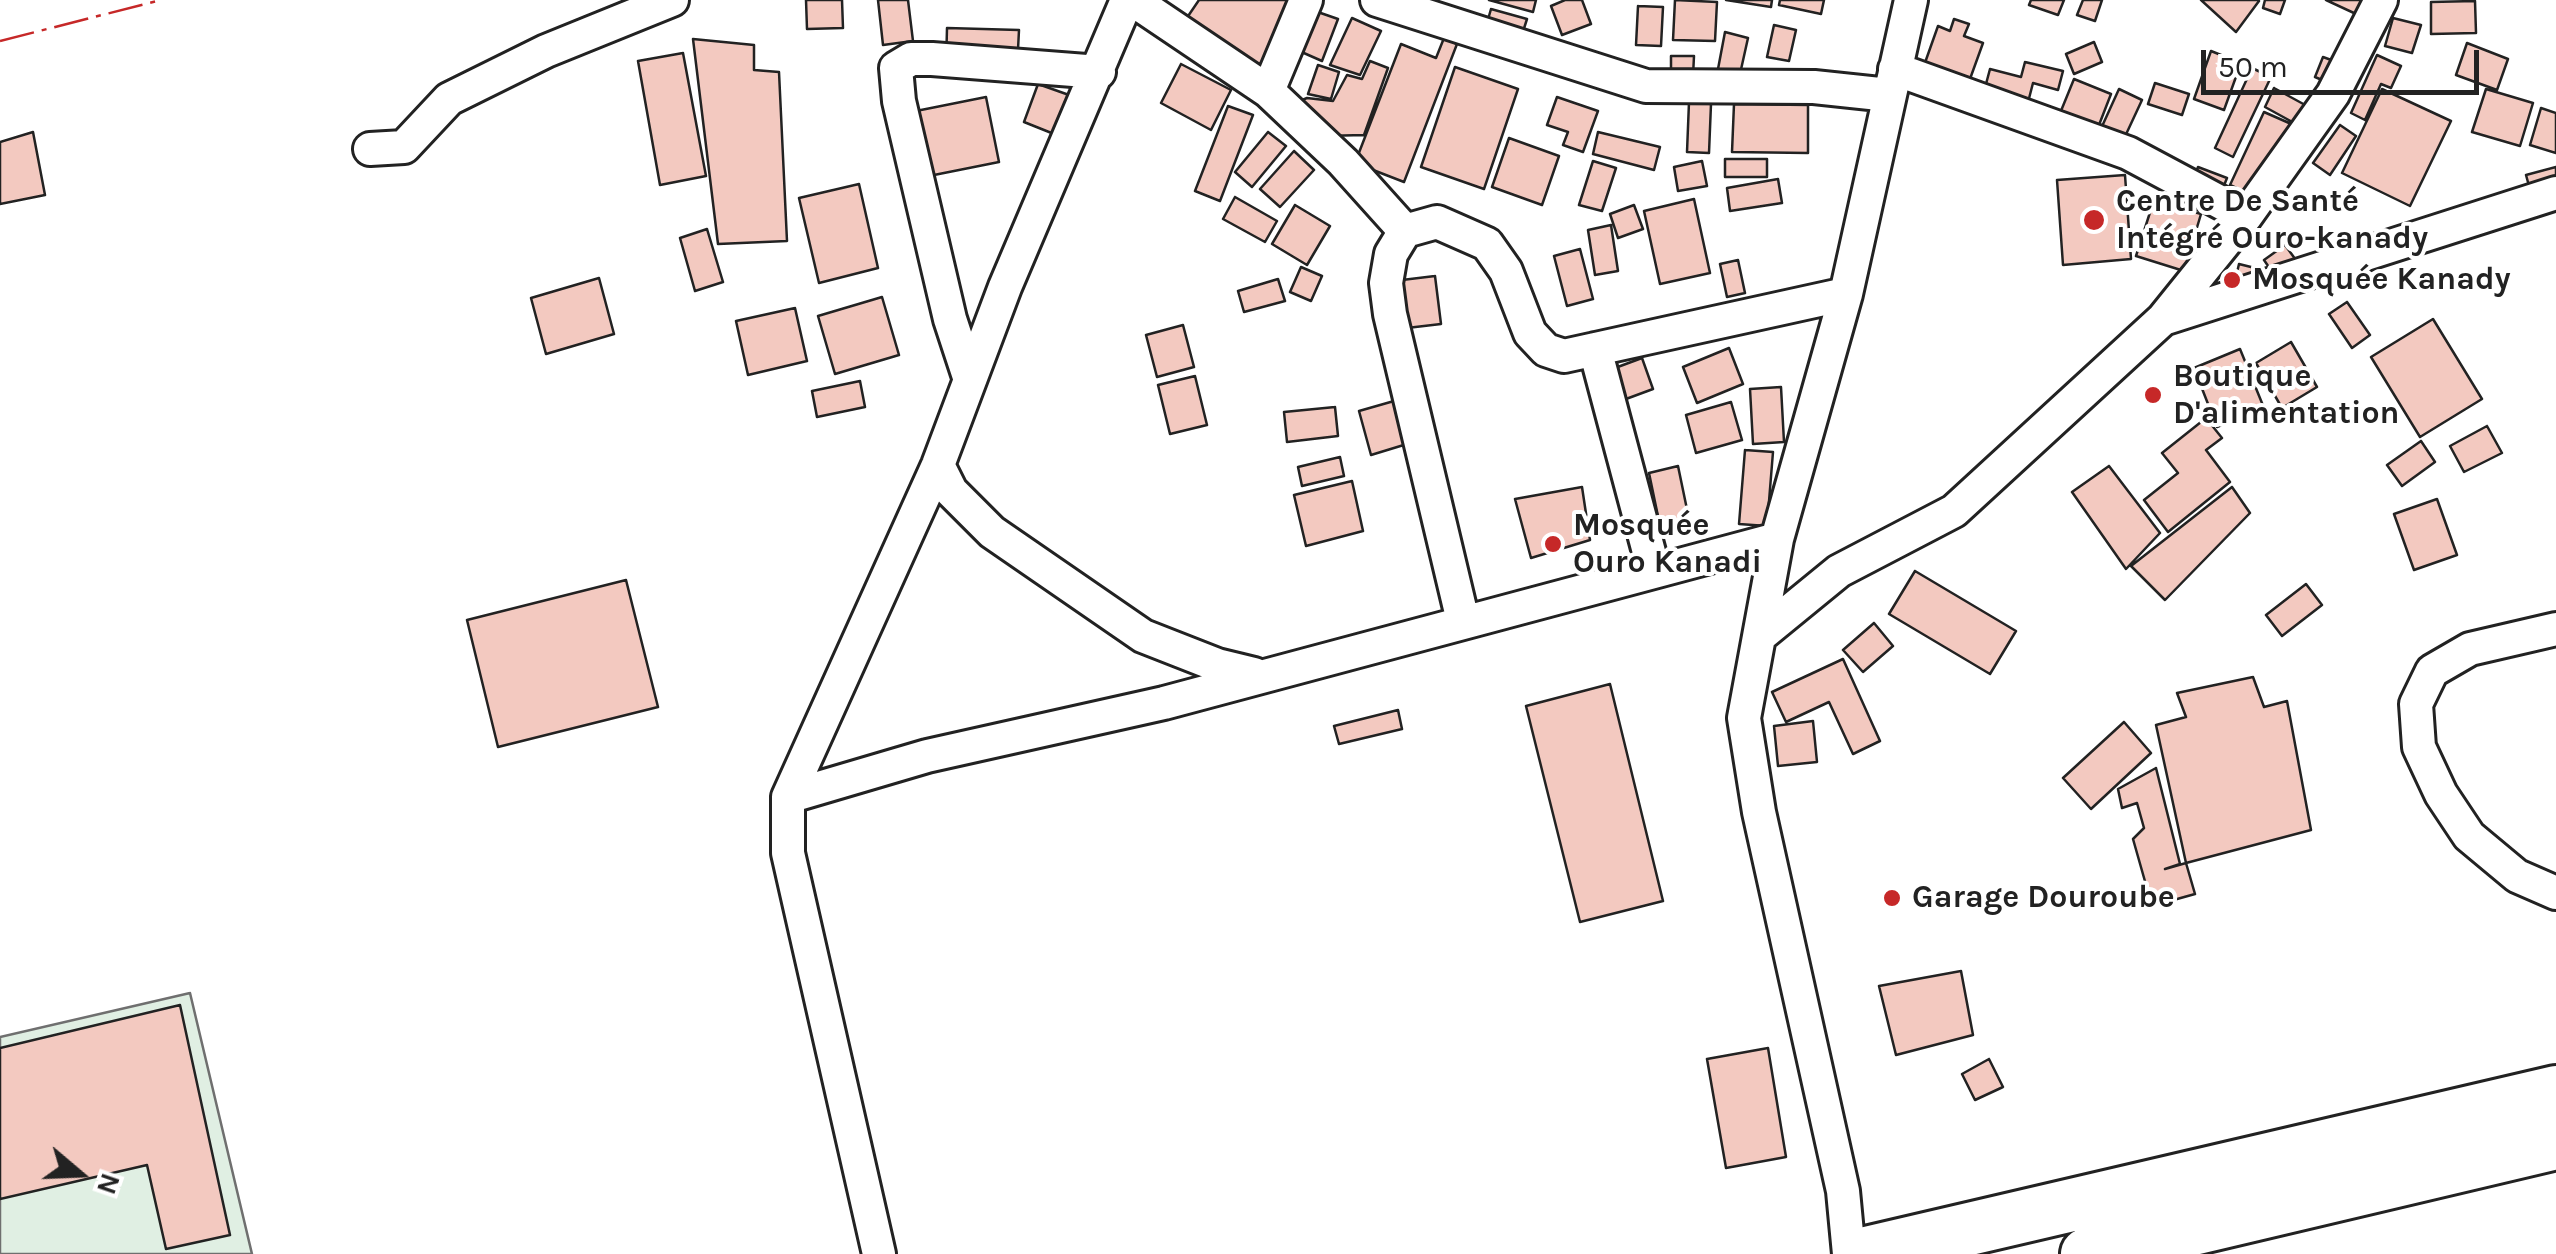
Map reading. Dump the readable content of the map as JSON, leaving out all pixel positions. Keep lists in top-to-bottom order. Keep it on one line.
{"places":["Centre De Santé Intégré Ouro-kanady","Mosquée Kanady","Boutique D'alimentation","Mosquée Ouro Kanadi","Garage Douroube"],"scale_bar":"50 m","north":"right"}
